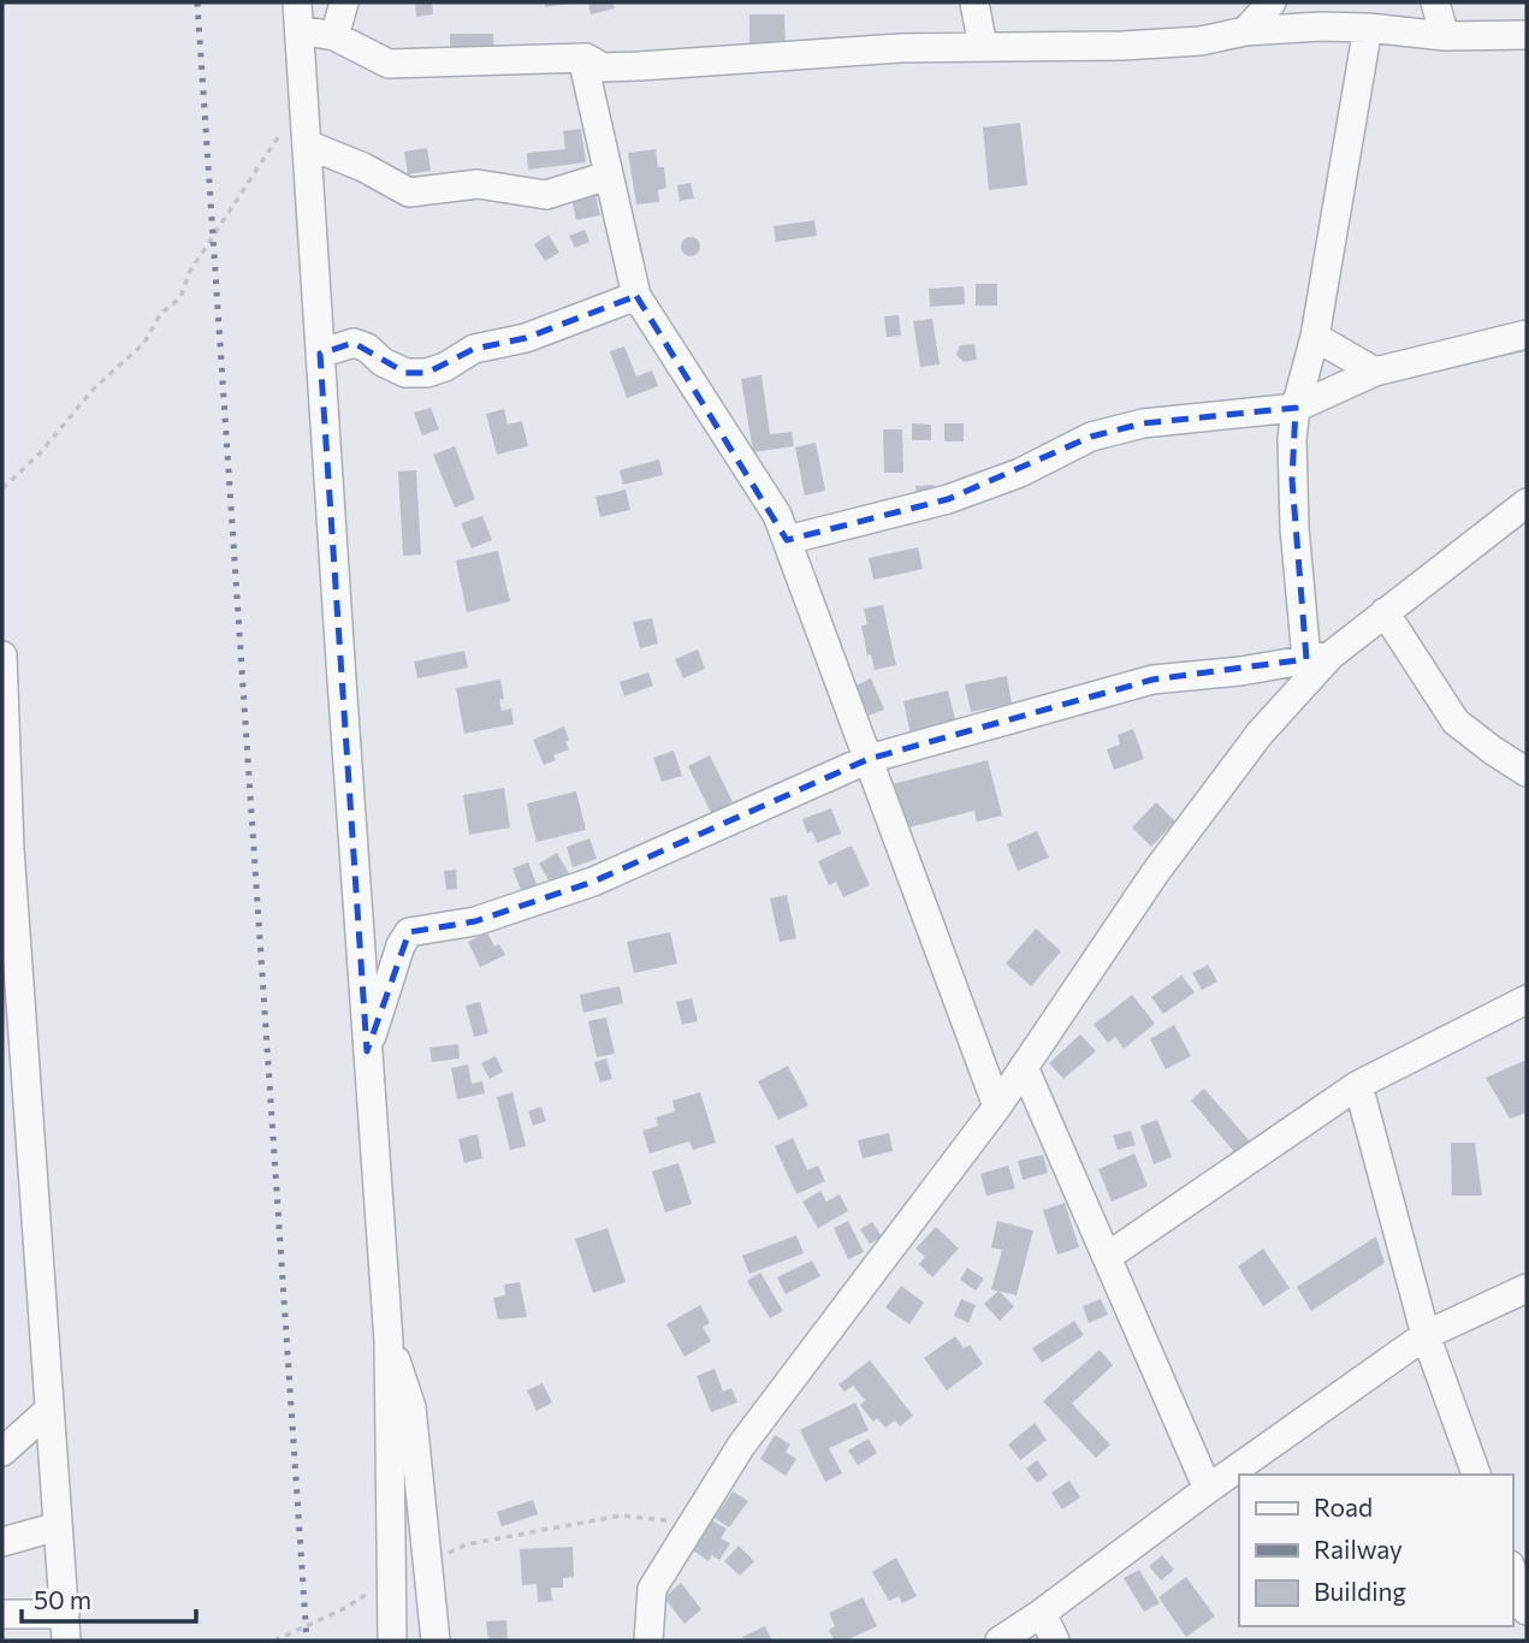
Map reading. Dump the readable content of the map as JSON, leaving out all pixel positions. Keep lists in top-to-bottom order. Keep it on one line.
{"legend":["Road","Railway","Building"],"scale_bar":"50 m"}
